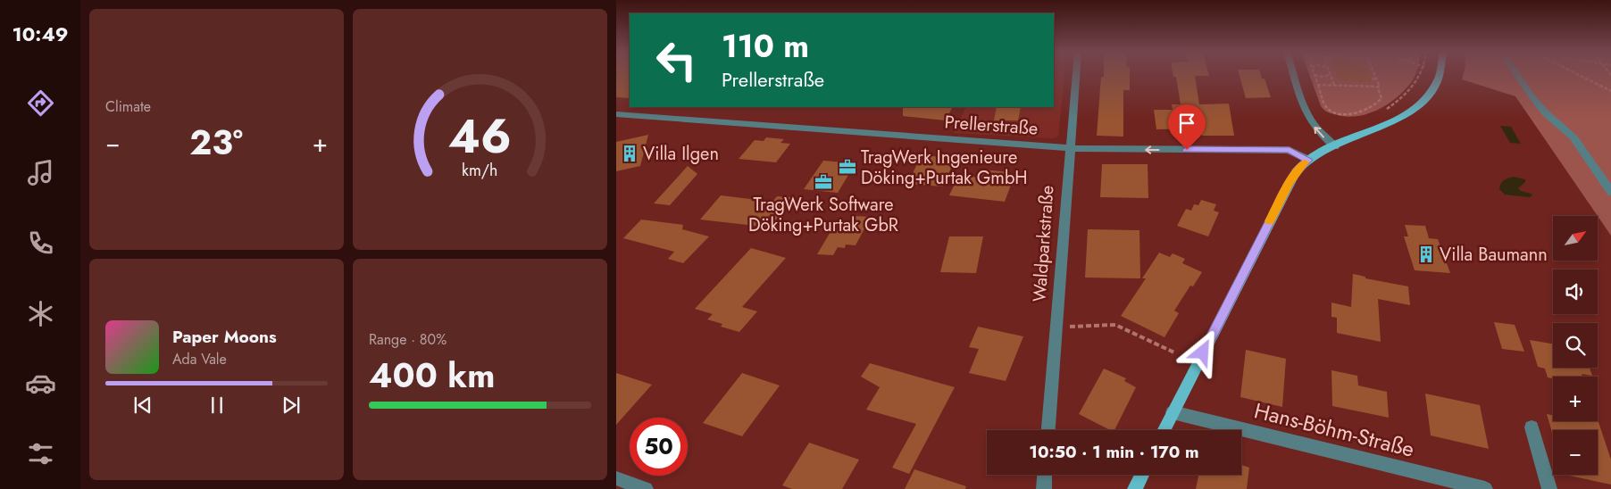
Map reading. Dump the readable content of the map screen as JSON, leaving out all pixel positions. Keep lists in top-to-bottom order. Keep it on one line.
{"streets":{"street":["Prellerstraße","Waldparkstraße","Hans-Böhm-Straße"]},"crossings":[["Prellerstraße","Waldparkstraße"]],"places":{"building":["Villa Ilgen","Villa Baumann"],"office":["TragWerk Ingenieure Döking+Purtak GmbH","TragWerk Software Döking+Purtak GbR"]},"north":"top right","page":{"tabs":"10:49","tile":["Climate",["Range · 80%","400 km"]],"turn":["110 m","Prellerstraße"],"heat":["−","23°","+"],"map_buttons":["+","−"],"song":["Paper Moons","Ada Vale"],"limit":"50","trip":"10:50 · 1 min · 170 m","gauge":["46","km/h"]}}
